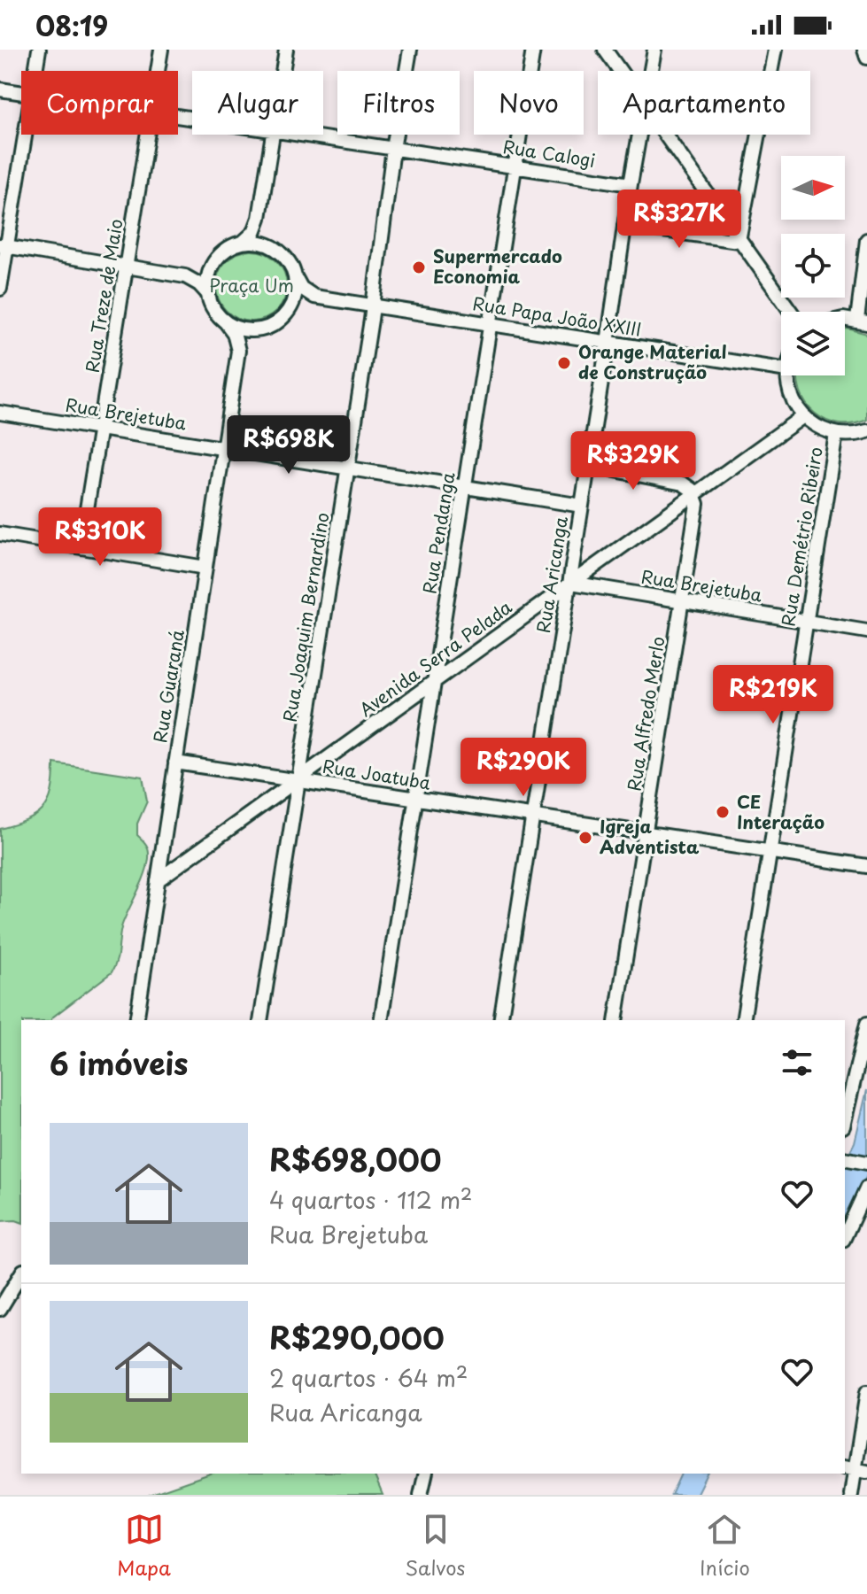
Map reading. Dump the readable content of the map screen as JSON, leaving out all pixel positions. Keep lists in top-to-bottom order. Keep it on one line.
{"streets":{"street":["Rua Calogi","Rua Treze de Maio","Rua Papa João XXIII","Rua Brejetuba","Rua Pendanga","Rua Demétrio Ribeiro","Rua Aricanga","Rua Joaquim Bernardino","Avenida Serra Pelada","Rua Guaraná","Rua Alfredo Merlo","Rua Joatuba"]},"crossings":[["Rua Calogi","Rua Pendanga"],["Rua Calogi","Rua Aricanga"],["Rua Calogi","Rua Joaquim Bernardino"],["Rua Treze de Maio","Rua Brejetuba"],["Rua Papa João XXIII","Rua Pendanga"],["Rua Papa João XXIII","Rua Aricanga"],["Rua Papa João XXIII","Rua Joaquim Bernardino"],["Rua Papa João XXIII","Rua Guaraná"],["Rua Brejetuba","Rua Pendanga"],["Rua Brejetuba","Rua Demétrio Ribeiro"],["Rua Brejetuba","Rua Aricanga"],["Rua Brejetuba","Rua Joaquim Bernardino"],["Rua Brejetuba","Avenida Serra Pelada"],["Rua Brejetuba","Rua Guaraná"],["Rua Brejetuba","Rua Alfredo Merlo"],["Rua Pendanga","Avenida Serra Pelada"],["Rua Pendanga","Rua Joatuba"],["Rua Demétrio Ribeiro","Rua Joatuba"],["Rua Aricanga","Avenida Serra Pelada"],["Rua Aricanga","Rua Joatuba"],["Rua Joaquim Bernardino","Avenida Serra Pelada"],["Rua Joaquim Bernardino","Rua Joatuba"],["Avenida Serra Pelada","Rua Guaraná"],["Avenida Serra Pelada","Rua Alfredo Merlo"],["Avenida Serra Pelada","Rua Joatuba"],["Rua Guaraná","Rua Joatuba"],["Rua Alfredo Merlo","Rua Joatuba"]],"parks":["Praça Um"],"places":["Supermercado Economia","Orange Material de Construção","CE Interação","Igreja Adventista"],"north":"right","page":{"status":"08:19","chip":["Comprar","Alugar","Filtros","Novo","Apartamento"],"price":["R$327K","R$698K","R$329K","R$310K","R$219K","R$290K"],"heading":"6 imóveis","list":[{"name":"R$698,000","note":"4 quartos · 112 m² · Rua Brejetuba"},{"name":"R$290,000","note":"2 quartos · 64 m² · Rua Aricanga"}],"tabs":["Mapa","Salvos","Início"]}}
